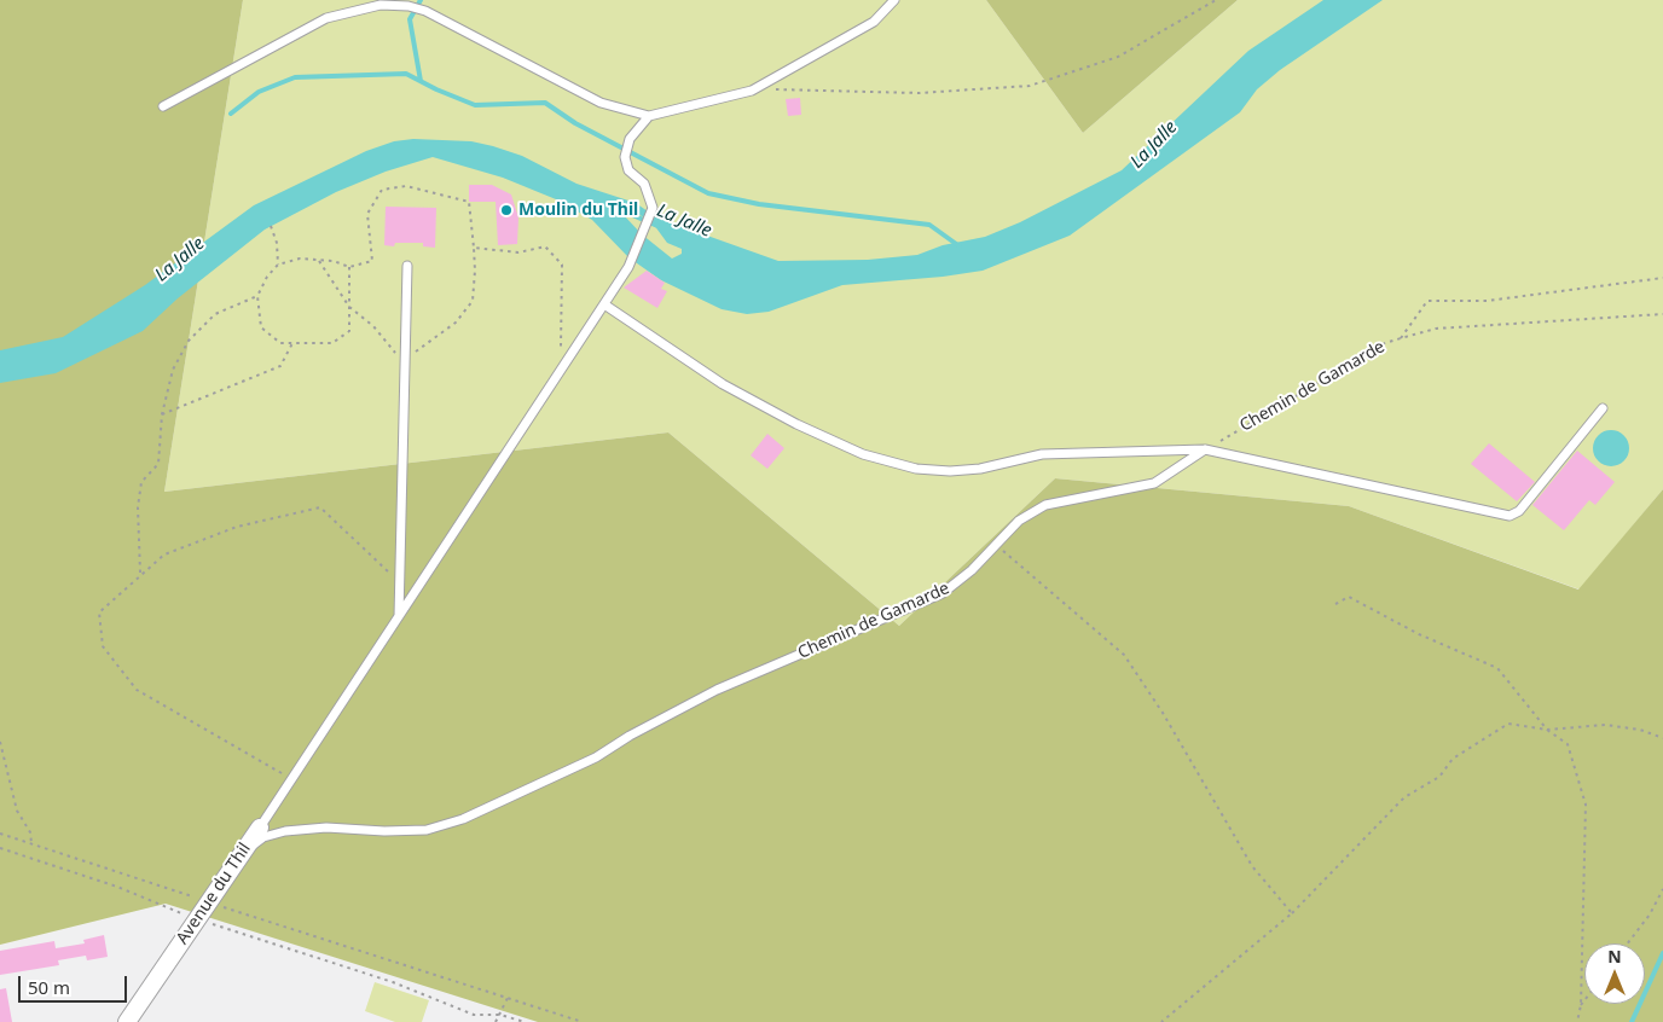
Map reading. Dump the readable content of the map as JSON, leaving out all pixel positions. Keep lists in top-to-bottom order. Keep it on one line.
{"streets":{"street":["Avenue du Thil"],"lane":["Chemin de Gamarde"]},"crossings":[["Chemin de Gamarde","Avenue du Thil"]],"water":["La Jalle"],"places":["Moulin du Thil"],"scale_bar":"50 m","north":"top"}
